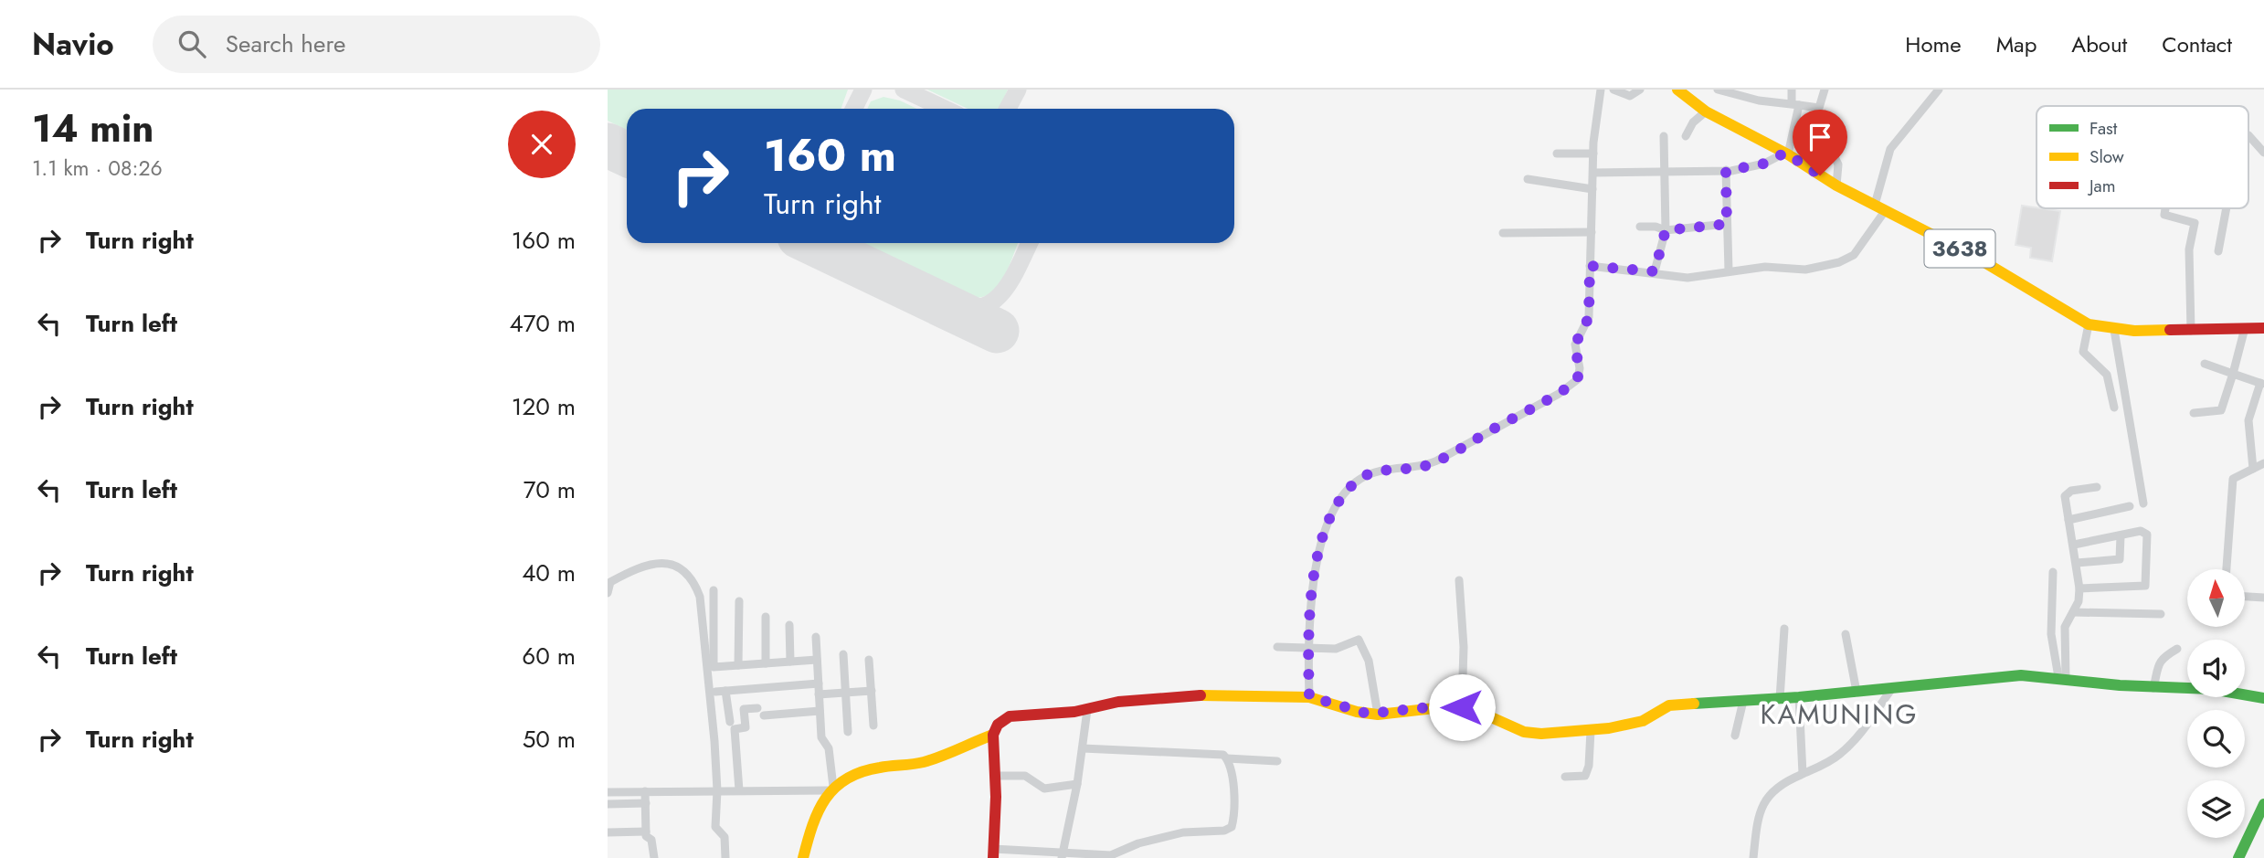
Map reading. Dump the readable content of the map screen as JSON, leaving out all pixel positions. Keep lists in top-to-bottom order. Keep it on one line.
{"streets":{"street":["3638"]},"districts":["KAMUNING"],"legend":["Fast","Slow","Jam"],"north":"top","page":{"header":"Navio","search":"Search here","nav":["Home","Map","About","Contact"],"heading":["14 min","1.1 km · 08:26"],"turn":["160 m","Turn right"],"list":[{"name":"Turn right","value":"160 m"},{"name":"Turn left","value":"470 m"},{"name":"Turn right","value":"120 m"},{"name":"Turn left","value":"70 m"},{"name":"Turn right","value":"40 m"},{"name":"Turn left","value":"60 m"},{"name":"Turn right","value":"50 m"}]}}
